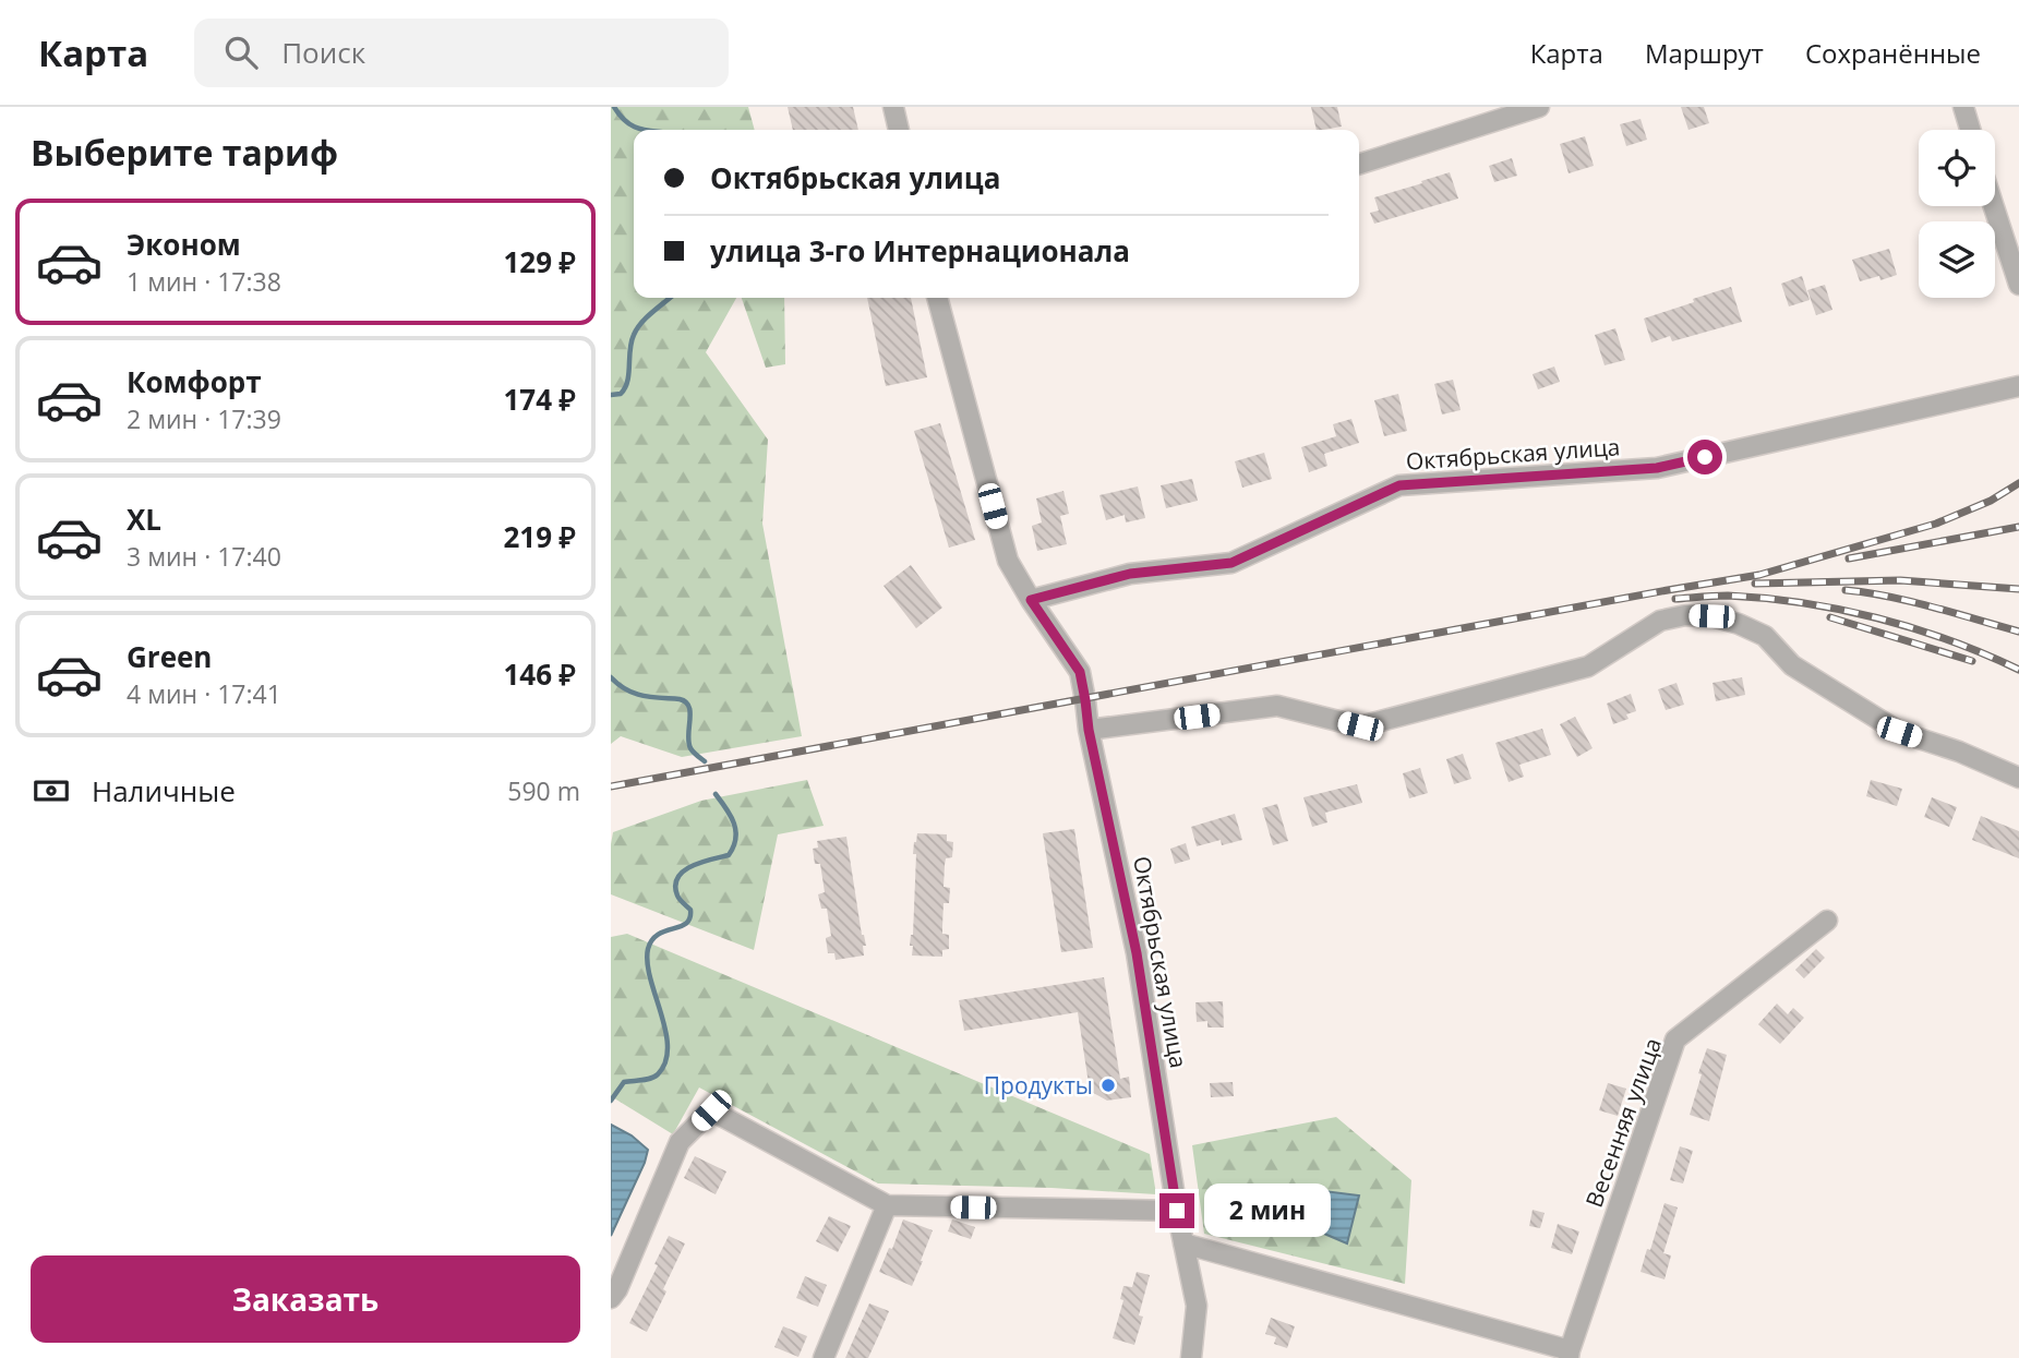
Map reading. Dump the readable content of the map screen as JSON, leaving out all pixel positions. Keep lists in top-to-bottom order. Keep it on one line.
{"streets":{"street":["Октябрьская улица","Весенняя улица"]},"places":["Продукты"],"page":{"header":"Карта","search":"Поиск","nav":["Карта","Маршрут","Сохранённые"],"heading":"Выберите тариф","banner":["Октябрьская улица","улица 3-го Интернационала"],"list":[{"name":"Эконом","note":"1 мин · 17:38","value":"129 ₽"},{"name":"Комфорт","note":"2 мин · 17:39","value":"174 ₽"},{"name":"XL","note":"3 мин · 17:40","value":"219 ₽"},{"name":"Green","note":"4 мин · 17:41","value":"146 ₽"}],"pay":["Наличные","590 m"],"bubble":"2 мин","buttons":"Заказать"}}
